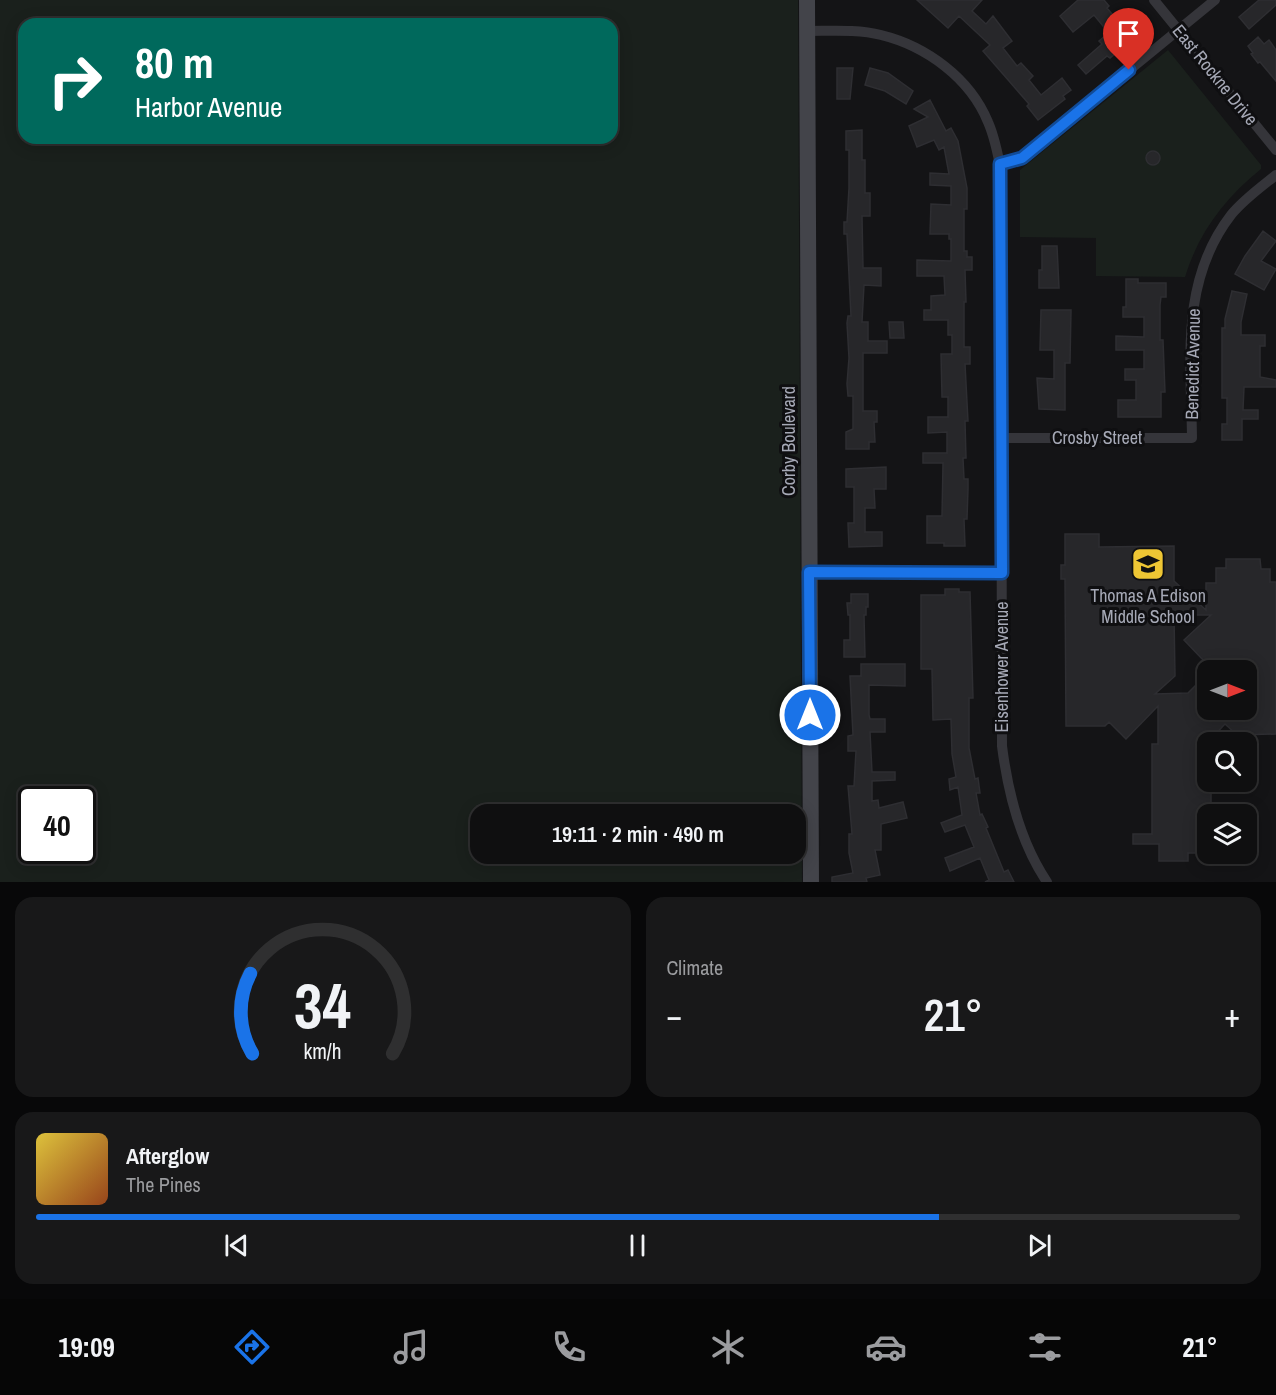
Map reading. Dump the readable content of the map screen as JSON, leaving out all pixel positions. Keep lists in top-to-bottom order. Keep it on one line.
{"streets":{"street":["East Rockne Drive","Benedict Avenue","Crosby Street","Corby Boulevard","Eisenhower Avenue"]},"crossings":[["Benedict Avenue","Crosby Street"],["Crosby Street","Eisenhower Avenue"],["Corby Boulevard","Eisenhower Avenue"]],"places":{"school or university":["Thomas A Edison Middle School"]},"north":"right","page":{"turn":["80 m","Harbor Avenue"],"limit":"40","trip":"19:11 · 2 min · 490 m","tile":"Climate","heat":["−","21°","+"],"song":["Afterglow","The Pines"],"tabs":["19:09","21°"],"gauge":["34","km/h"]}}
